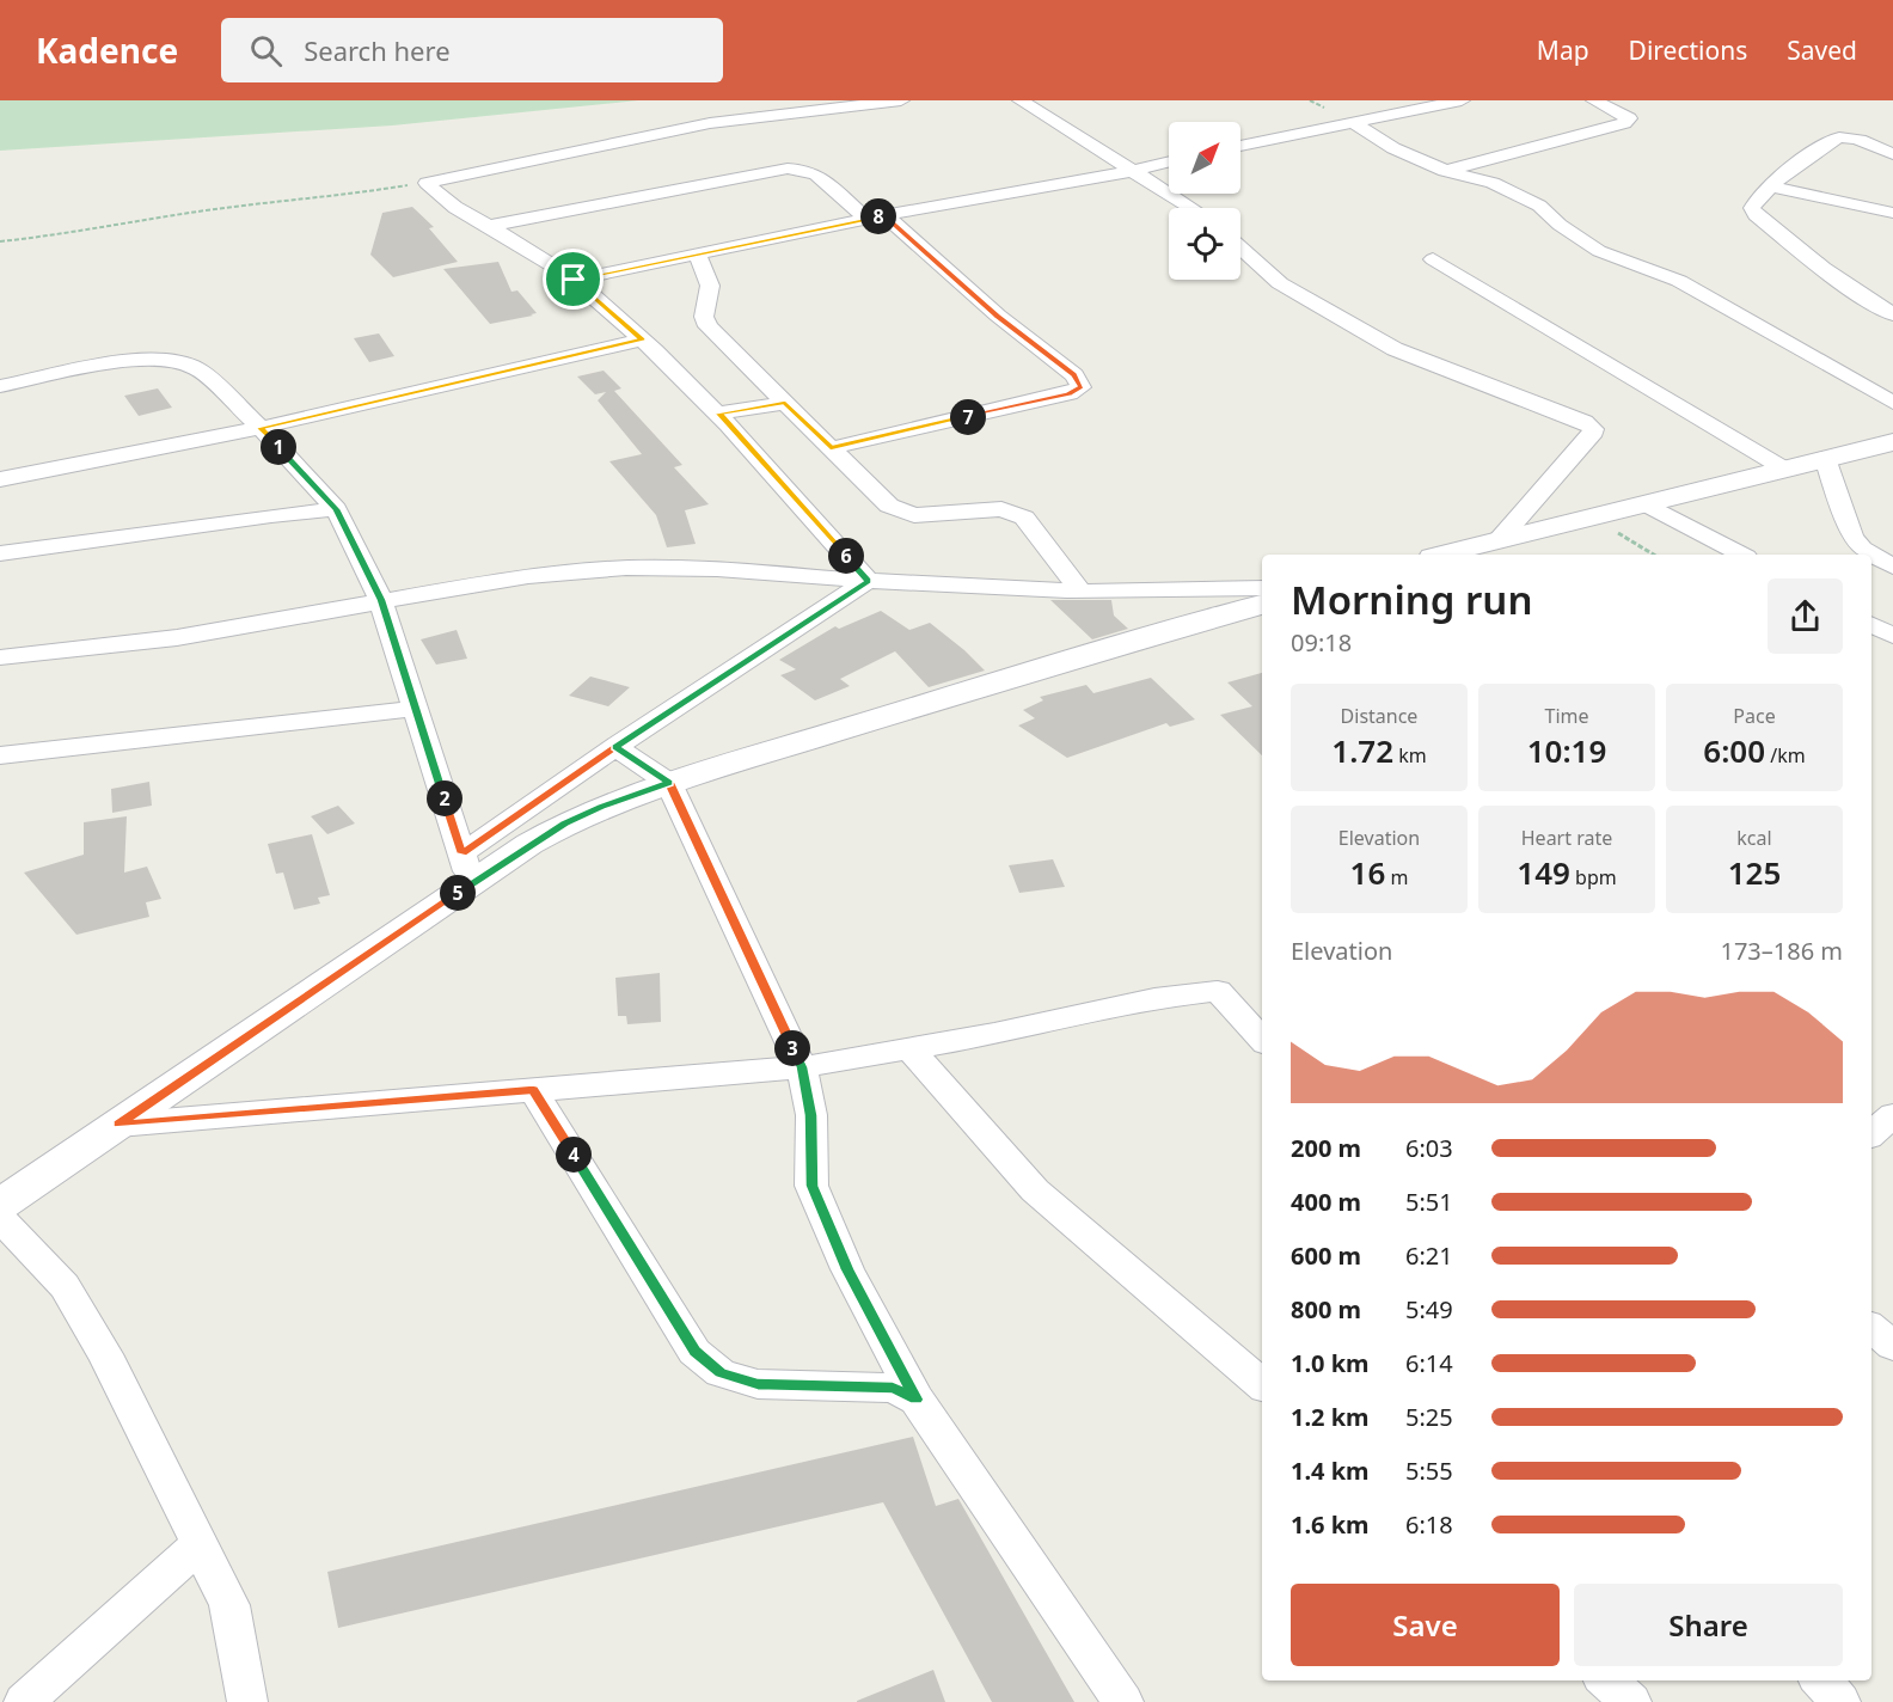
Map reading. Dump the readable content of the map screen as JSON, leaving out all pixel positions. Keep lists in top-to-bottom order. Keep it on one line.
{"north":"top right","page":{"header":"Kadence","search":"Search here","nav":["Map","Directions","Saved"],"pins":["8","7","1","6","2","5","3","4"],"heading":["Morning run","09:18"],"stats":[["Distance","1.72 km"],["Time","10:19"],["Pace","6:00 /km"],["Elevation","16 m"],["Heart rate","149 bpm"],["kcal","125"]],"chart":["Elevation","173–186 m"],"list":[{"name":"200 m","note":"6:03"},{"name":"400 m","note":"5:51"},{"name":"600 m","note":"6:21"},{"name":"800 m","note":"5:49"},{"name":"1.0 km","note":"6:14"},{"name":"1.2 km","note":"5:25"},{"name":"1.4 km","note":"5:55"},{"name":"1.6 km","note":"6:18"}],"buttons":["Save","Share"]}}
